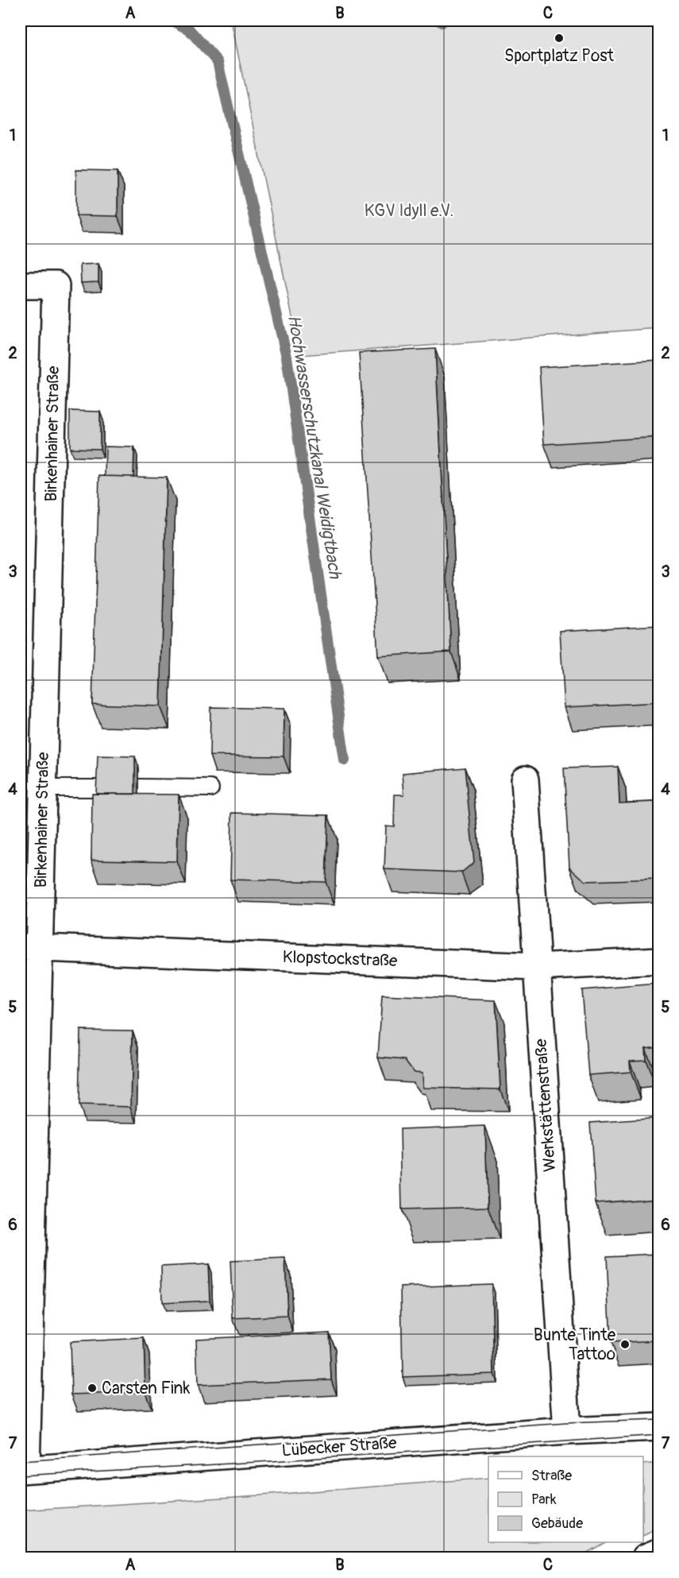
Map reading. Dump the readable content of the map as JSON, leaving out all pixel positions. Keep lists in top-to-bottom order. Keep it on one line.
{"streets":{"street":["Birkenhainer Straße","Klopstockstraße","Werkstättenstraße","Lübecker Straße"]},"crossings":[["Birkenhainer Straße","Klopstockstraße"],["Birkenhainer Straße","Lübecker Straße"],["Klopstockstraße","Werkstättenstraße"],["Werkstättenstraße","Lübecker Straße"]],"water":["Hochwasserschutzkanal Weidigtbach"],"parks":["KGV Idyll e.V."],"places":["Sportplatz Post","Bunte Tinte Tattoo","Carsten Fink"],"legend":["Straße","Park","Gebäude"],"grid":{"columns":["A","B","C"],"rows":["1","2","3","4","5","6","7"]}}
